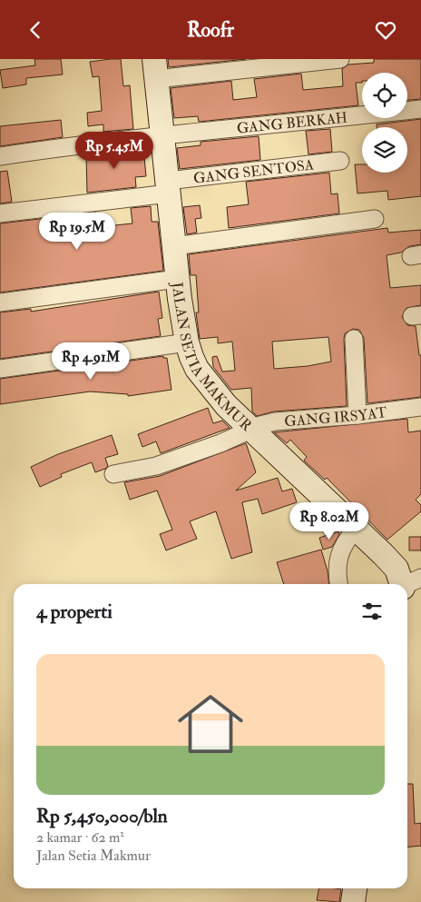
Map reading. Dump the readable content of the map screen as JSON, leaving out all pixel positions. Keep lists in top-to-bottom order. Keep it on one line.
{"streets":{"main road":["JALAN SETIA MAKMUR"],"street":["GANG BERKAH","GANG SENTOSA","GANG IRSYAT"]},"crossings":[["GANG BERKAH","JALAN SETIA MAKMUR"],["GANG SENTOSA","JALAN SETIA MAKMUR"],["JALAN SETIA MAKMUR","GANG IRSYAT"]],"page":{"header":"Roofr","price":["Rp 5.45M","Rp 19.5M","Rp 4.91M","Rp 8.02M"],"heading":"4 properti","list":[{"name":"Rp 5,450,000/bln","note":"2 kamar · 62 m² · Jalan Setia Makmur"}]}}
